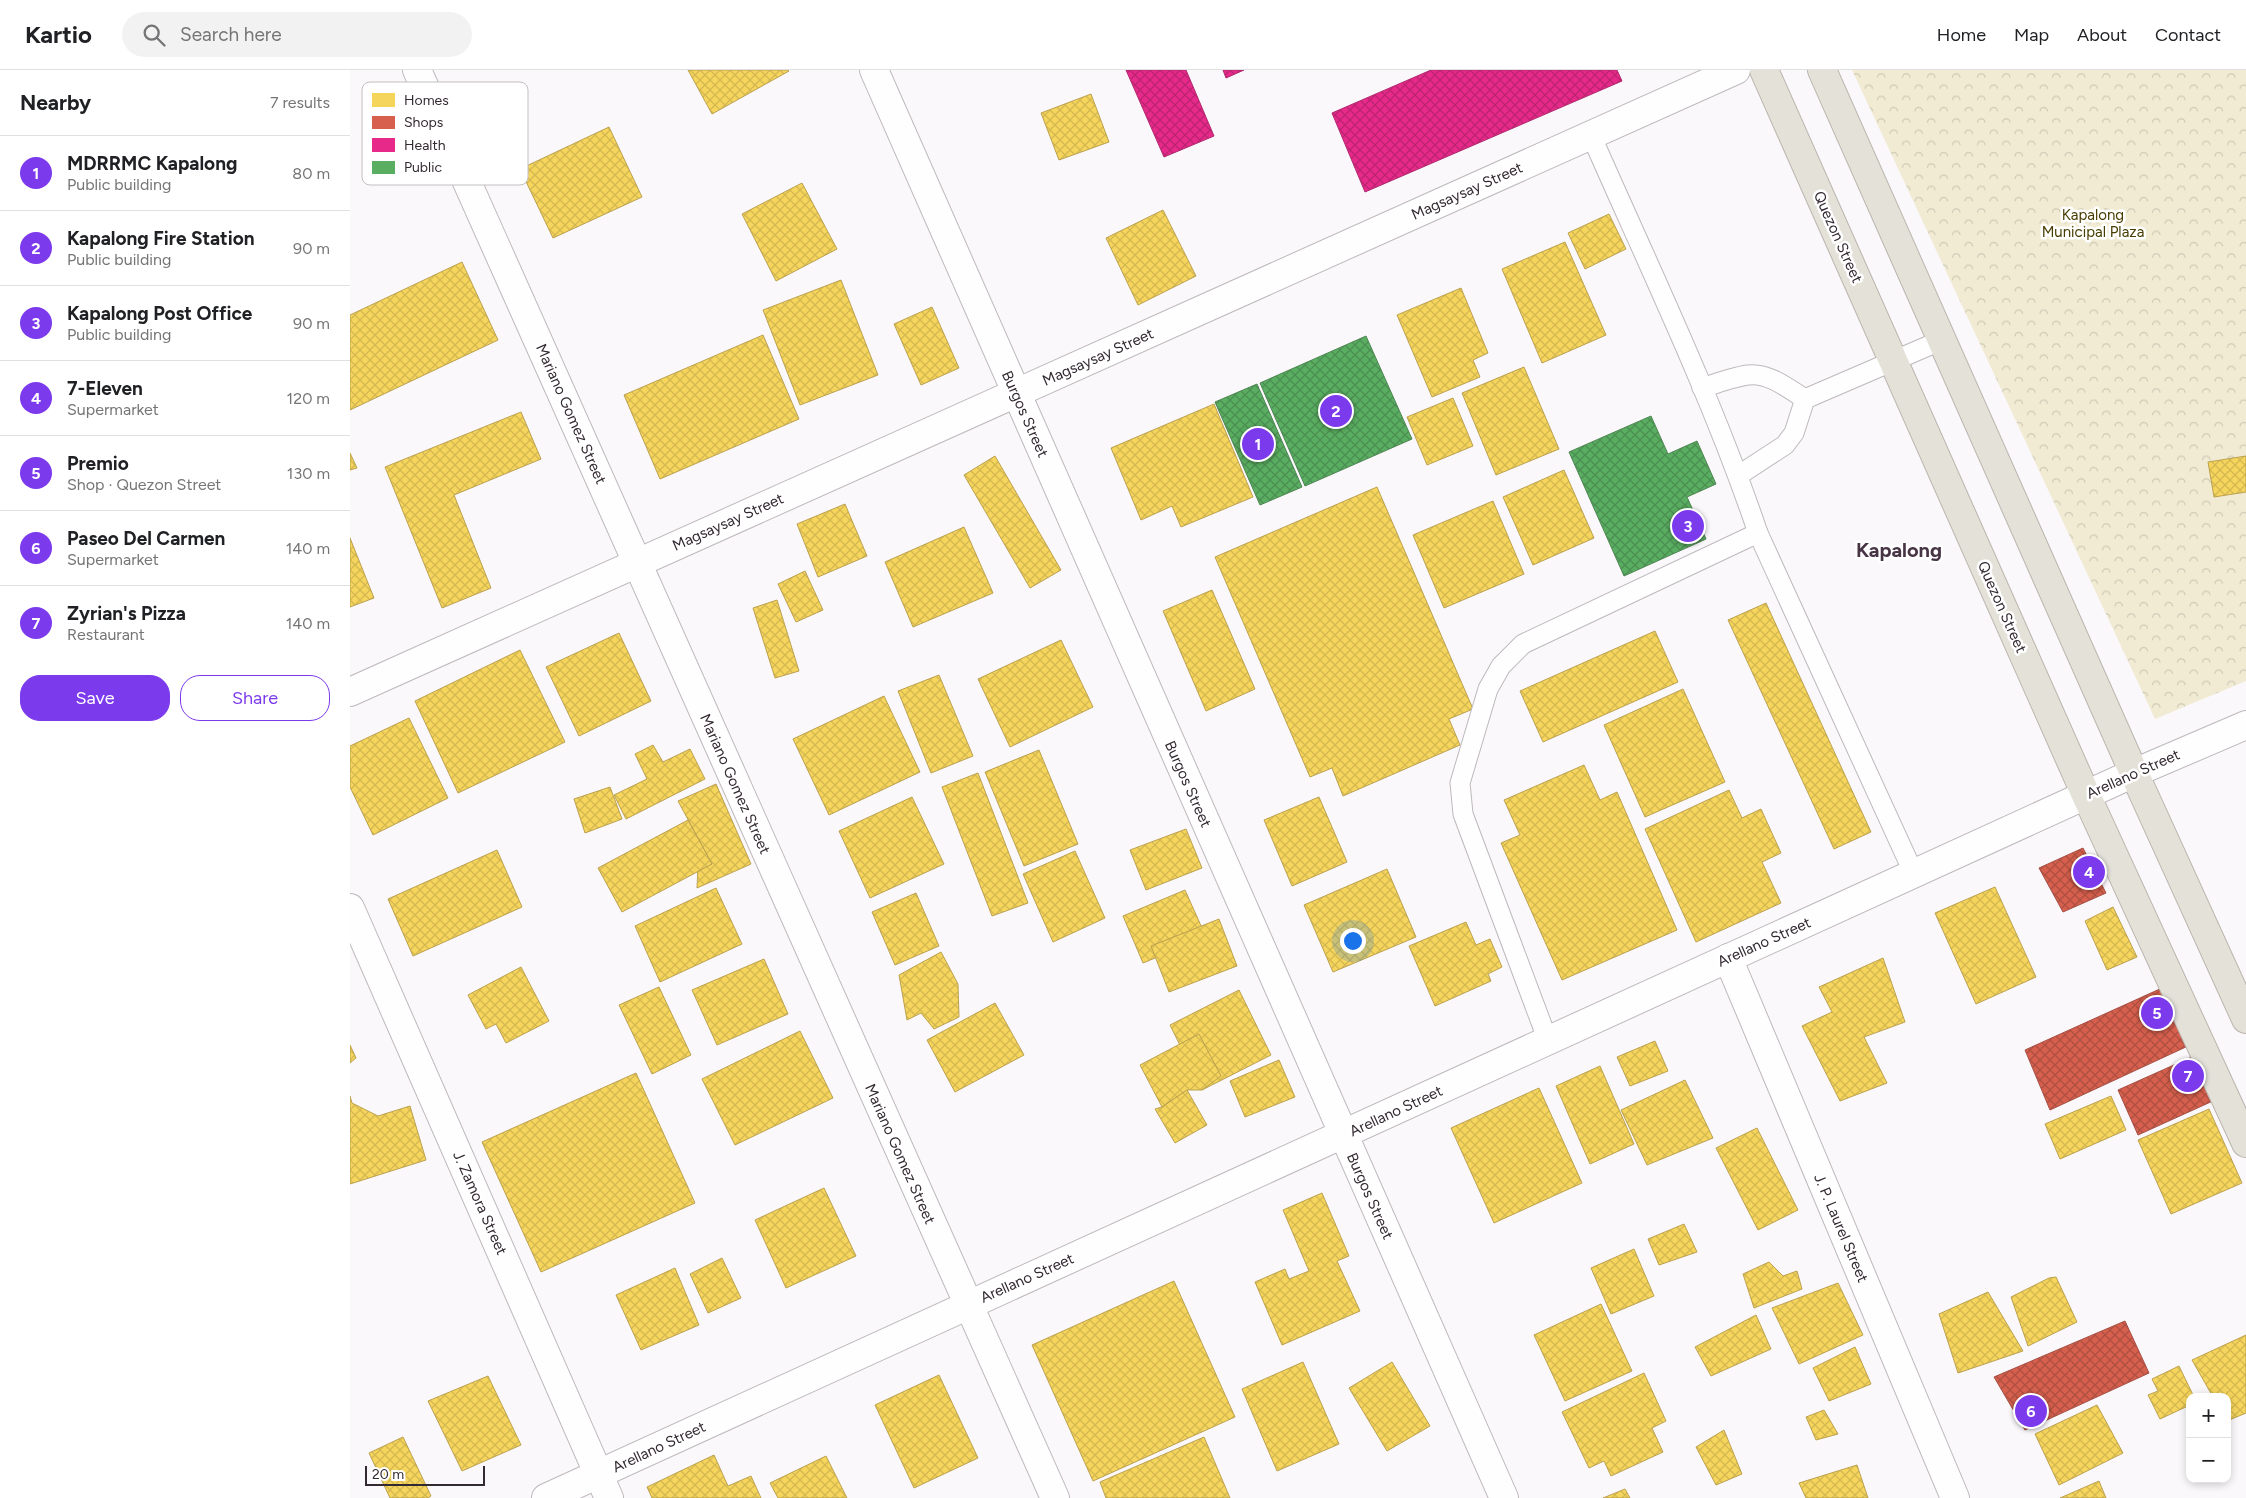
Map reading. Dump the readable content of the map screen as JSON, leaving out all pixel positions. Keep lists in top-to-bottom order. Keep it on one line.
{"streets":{"highway":["Quezon Street"],"street":["Magsaysay Street","Mariano Gomez Street","Burgos Street","Arellano Street","J. Zamora Street","J. P. Laurel Street"]},"crossings":[["Magsaysay Street","Mariano Gomez Street"],["Magsaysay Street","Burgos Street"],["Quezon Street","Arellano Street"],["Mariano Gomez Street","Arellano Street"],["Burgos Street","Arellano Street"],["Arellano Street","J. Zamora Street"],["Arellano Street","J. P. Laurel Street"]],"districts":["Kapalong"],"parks":["Kapalong Municipal Plaza"],"legend":["Homes","Shops","Health","Public"],"scale_bar":"20 m","page":{"header":"Kartio","search":"Search here","nav":["Home","Map","About","Contact"],"heading":["Nearby","7 results"],"list":[{"mark":"1","name":"MDRRMC Kapalong","note":"Public building","value":"80 m"},{"mark":"2","name":"Kapalong Fire Station","note":"Public building","value":"90 m"},{"mark":"3","name":"Kapalong Post Office","note":"Public building","value":"90 m"},{"mark":"4","name":"7-Eleven","note":"Supermarket","value":"120 m"},{"mark":"5","name":"Premio","note":"Shop · Quezon Street","value":"130 m"},{"mark":"6","name":"Paseo Del Carmen","note":"Supermarket","value":"140 m"},{"mark":"7","name":"Zyrian's Pizza","note":"Restaurant","value":"140 m"}],"pins":["2","1","3","4","5","7","6"],"buttons":["Save","Share"],"map_buttons":["+","−"],"scale":"20 m"}}
